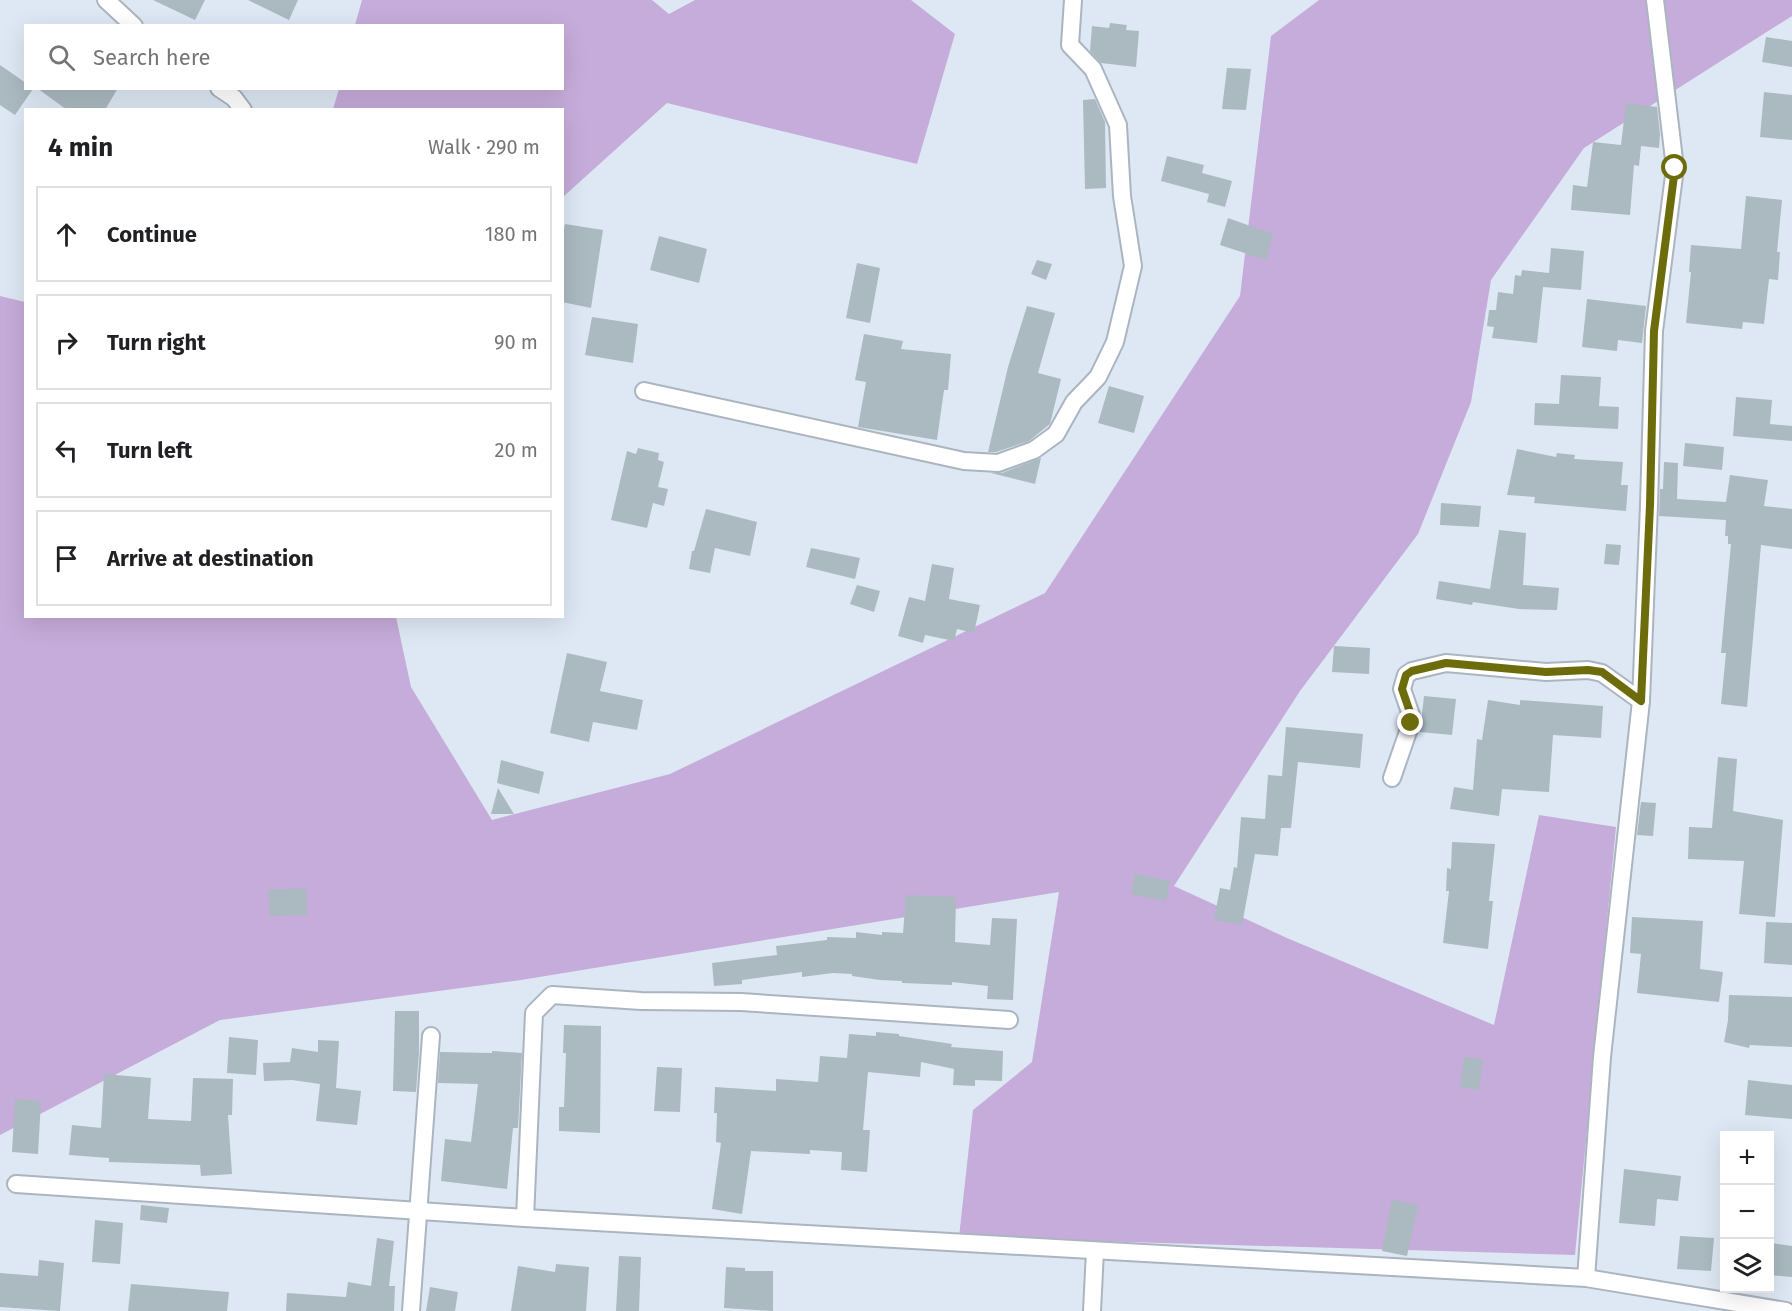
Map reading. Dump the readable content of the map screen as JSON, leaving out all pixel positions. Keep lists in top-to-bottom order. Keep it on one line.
{"page":{"search":"Search here","heading":["4 min","Walk · 290 m"],"list":[["Continue","180 m"],["Turn right","90 m"],["Turn left","20 m"],"Arrive at destination"],"map_buttons":["+","−"]}}
